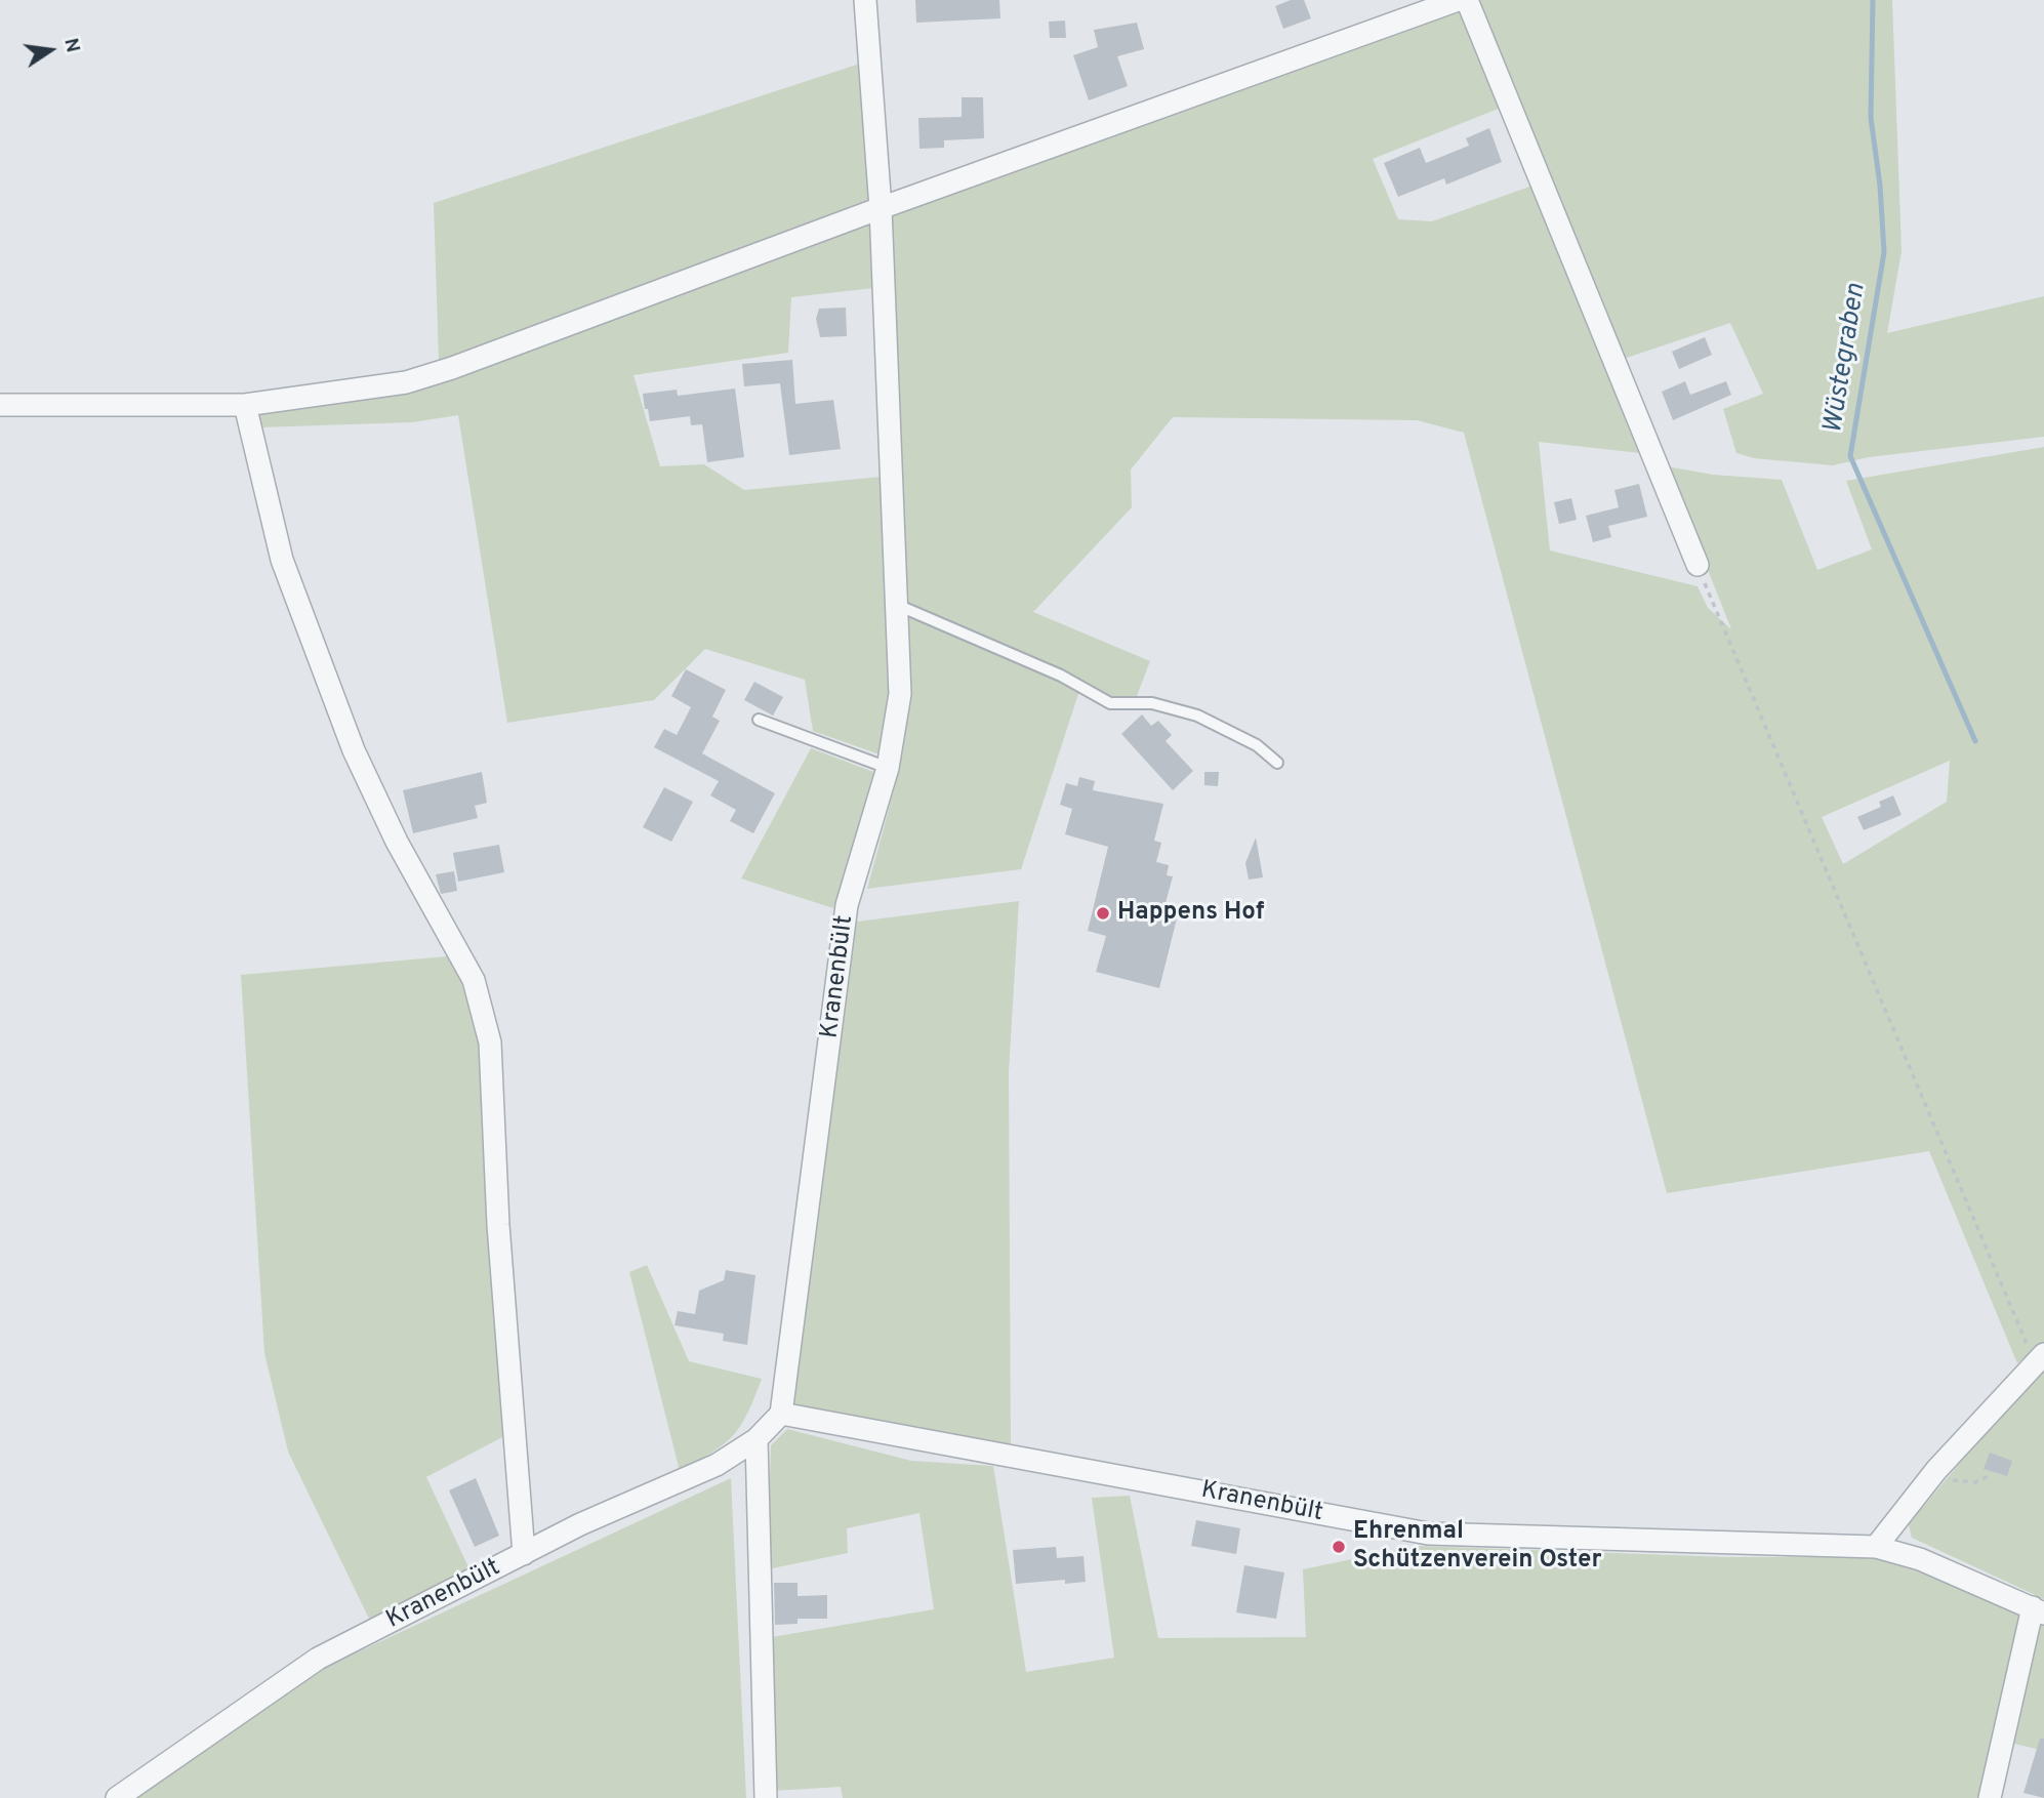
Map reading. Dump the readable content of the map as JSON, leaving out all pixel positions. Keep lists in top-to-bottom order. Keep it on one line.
{"streets":{"street":["Kranenbült"]},"water":["Wüstegraben"],"places":["Happens Hof","Ehrenmal Schützenverein Oster"],"north":"right"}
